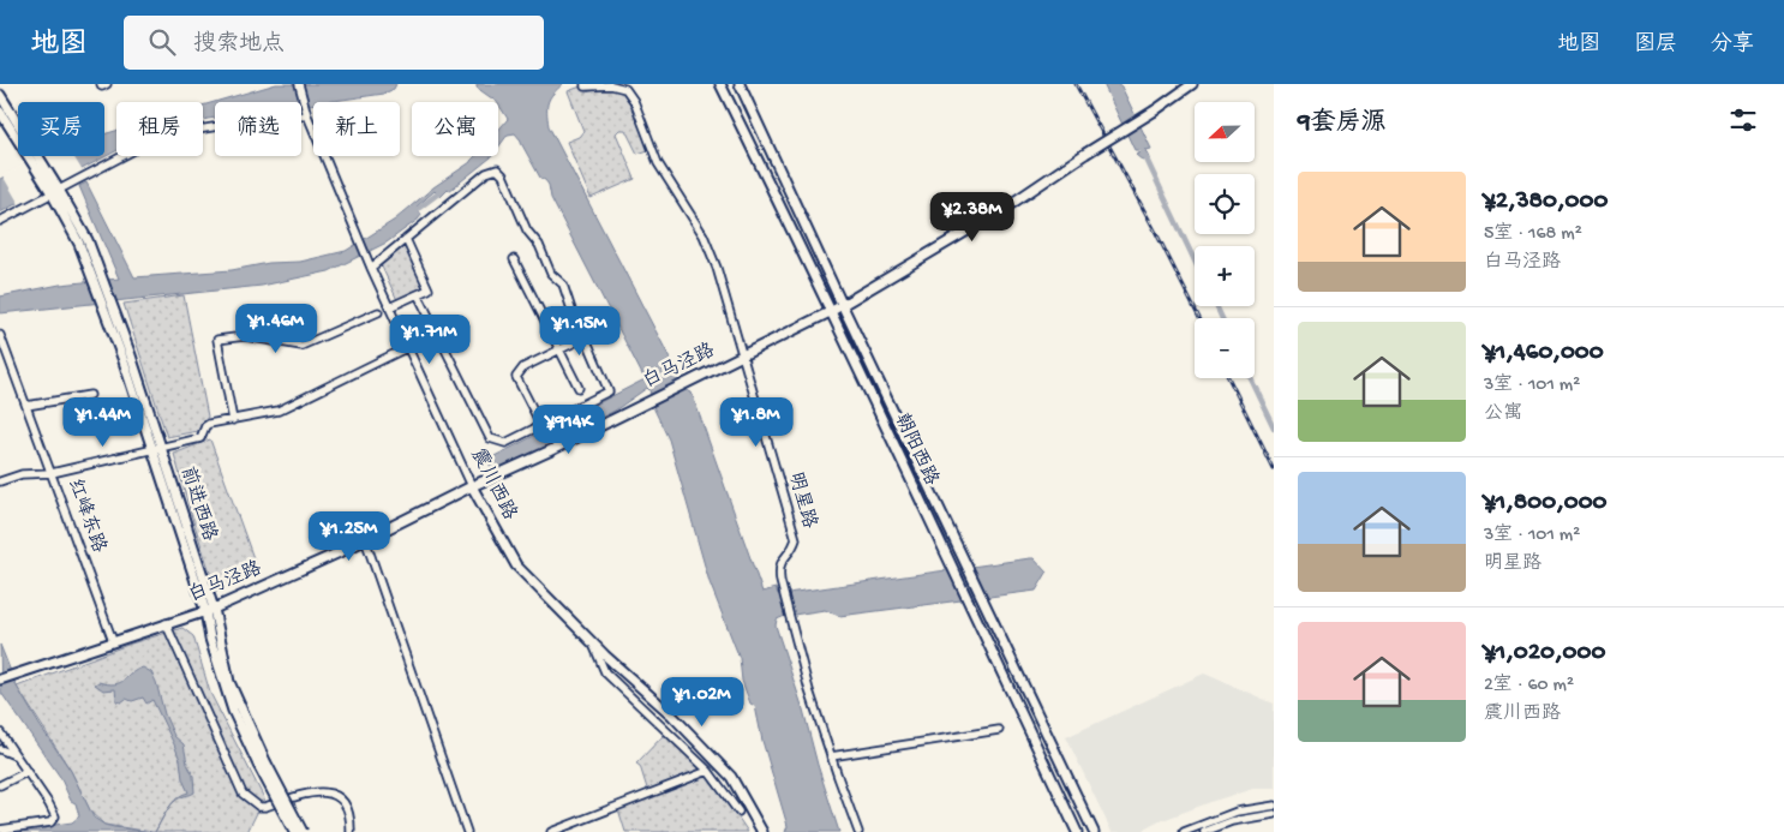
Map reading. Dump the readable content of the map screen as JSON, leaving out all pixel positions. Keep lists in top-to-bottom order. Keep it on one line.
{"streets":{"main road":["白马泾路","朝阳西路","震川西路","前进西路"],"street":["明星路","红峰东路"]},"crossings":[["白马泾路","朝阳西路"],["白马泾路","震川西路"],["白马泾路","明星路"],["白马泾路","前进西路"],["白马泾路","红峰东路"]],"north":"left","page":{"header":"地图","search":"搜索地点","nav":["地图","图层","分享"],"heading":"9套房源","map_buttons":["+","−"],"chip":["买房","租房","筛选","新上","公寓"],"list":[{"name":"¥2,380,000","note":"5室 · 168 m² · 白马泾路"},{"name":"¥1,460,000","note":"3室 · 101 m² · 公寓"},{"name":"¥1,800,000","note":"3室 · 101 m² · 明星路"},{"name":"¥1,020,000","note":"2室 · 60 m² · 震川西路"}],"price":["¥2.38M","¥1.46M","¥1.15M","¥1.71M","¥1.44M","¥1.8M","¥914K","¥1.25M","¥1.02M"]}}
